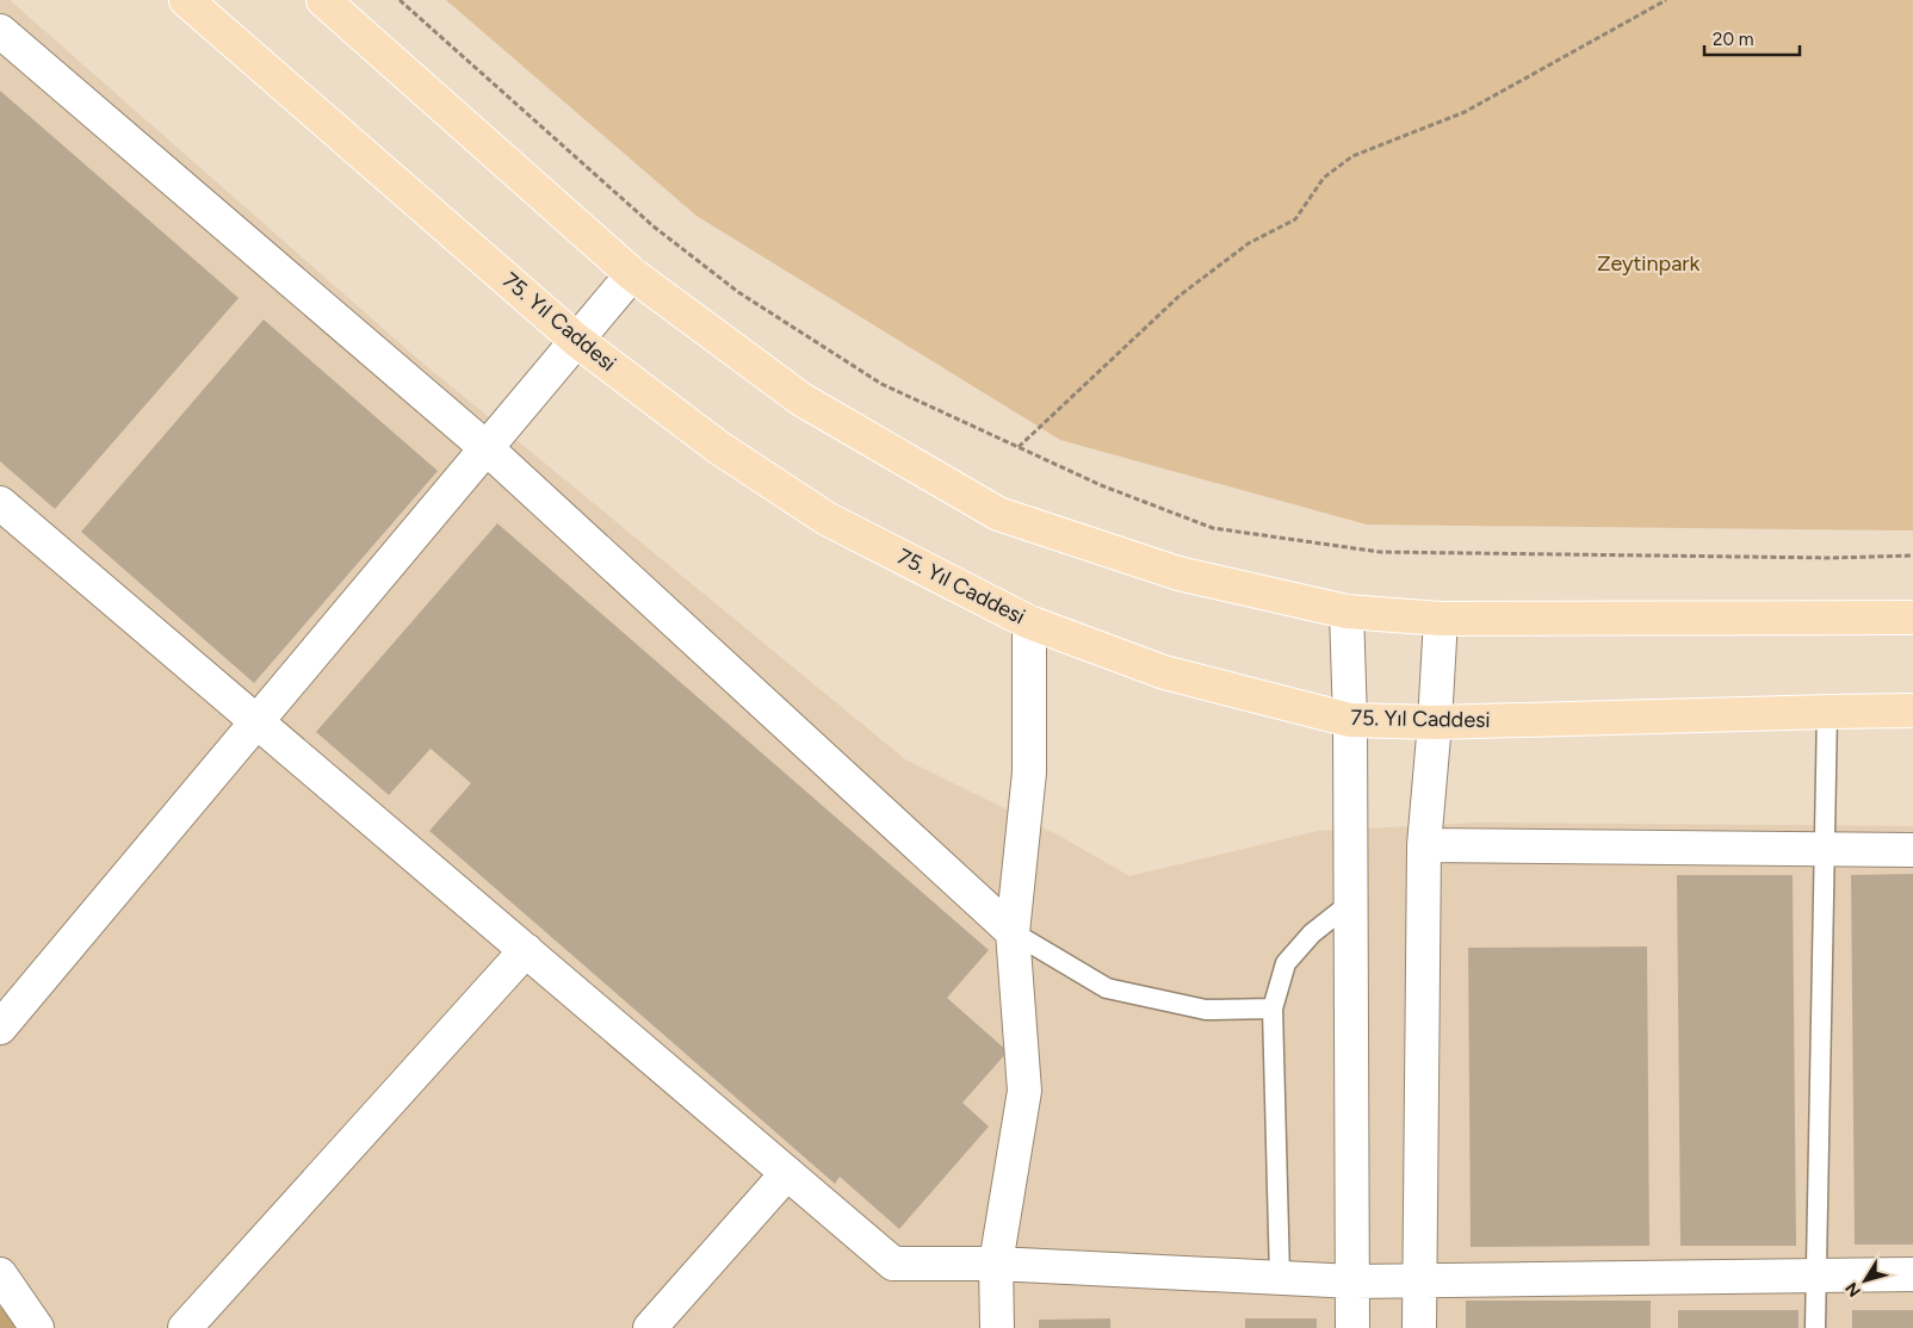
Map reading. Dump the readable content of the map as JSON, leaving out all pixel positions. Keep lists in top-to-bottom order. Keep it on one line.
{"streets":{"main road":["75. Yıl Caddesi"]},"parks":["Zeytinpark"],"scale_bar":"20 m","north":"bottom left"}
